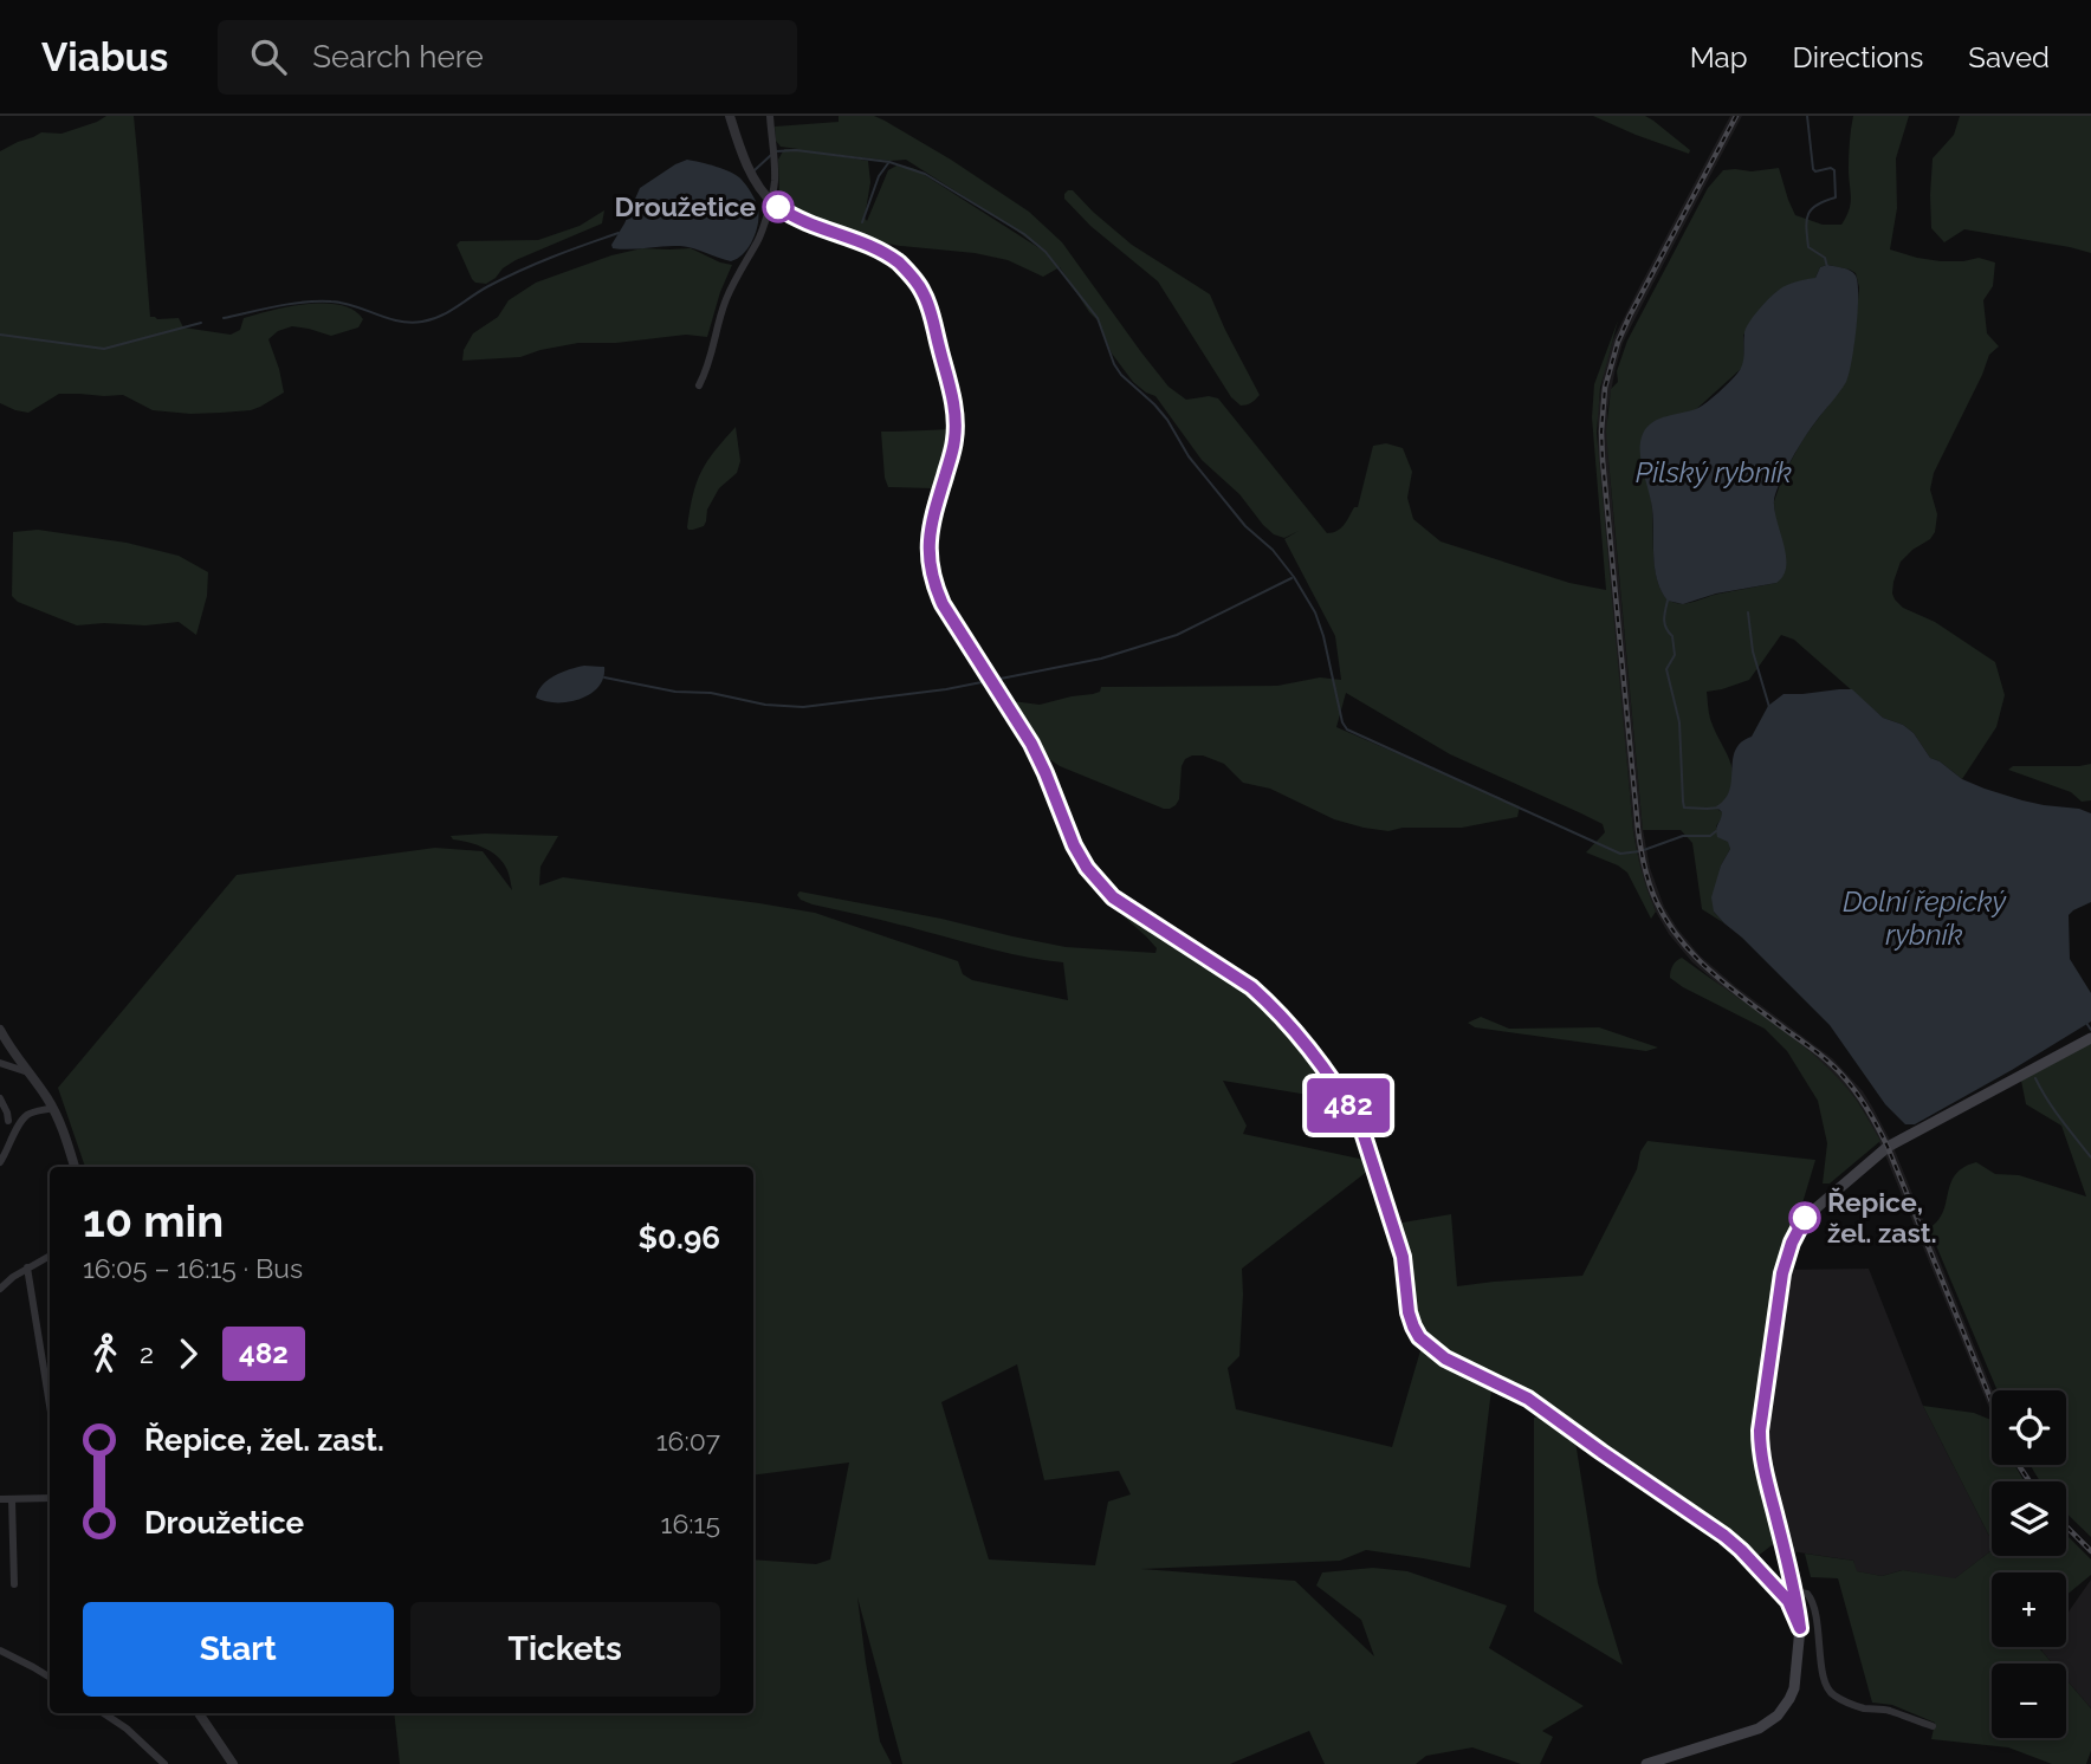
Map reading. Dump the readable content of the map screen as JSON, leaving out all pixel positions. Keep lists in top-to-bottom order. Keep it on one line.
{"water":["Pilský rybník","Dolní řepický rybník"],"places":["Droužetice","Řepice, žel. zast."],"lines":["bus line 482"],"page":{"header":"Viabus","search":"Search here","nav":["Map","Directions","Saved"],"on_map":"482","heading":["10 min","16:05 – 16:15 · Bus","$0.96"],"legs":["2","482"],"map_buttons":["+","−"],"list":[{"name":"Řepice, žel. zast.","value":"16:07"},{"name":"Droužetice","value":"16:15"}],"buttons":["Start","Tickets"]}}
